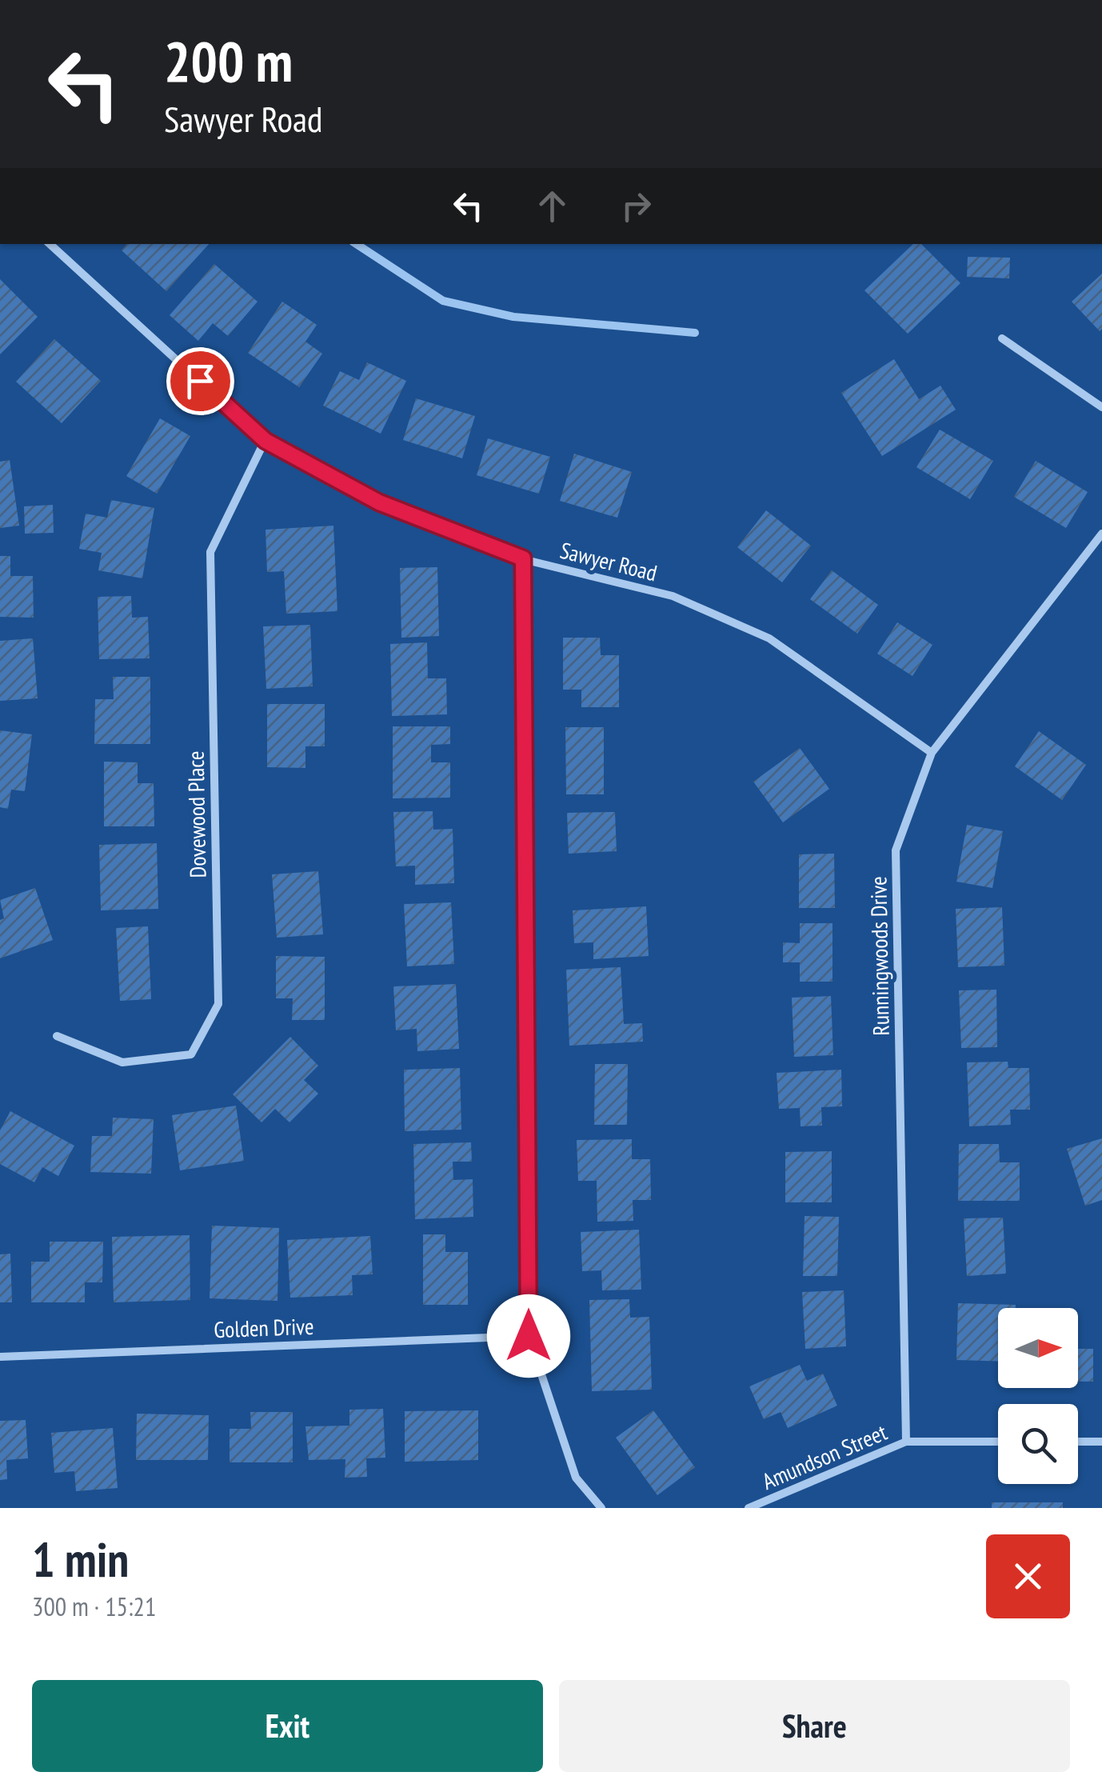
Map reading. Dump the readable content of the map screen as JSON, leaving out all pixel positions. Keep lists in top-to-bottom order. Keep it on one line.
{"streets":{"street":["Sawyer Road","Dovewood Place","Runningwoods Drive","Golden Drive","Amundson Street"]},"crossings":[["Sawyer Road","Dovewood Place"],["Sawyer Road","Runningwoods Drive"],["Runningwoods Drive","Amundson Street"]],"north":"right","page":{"turn":["200 m","Sawyer Road"],"heading":["1 min","300 m · 15:21"],"buttons":["Exit","Share"]}}
